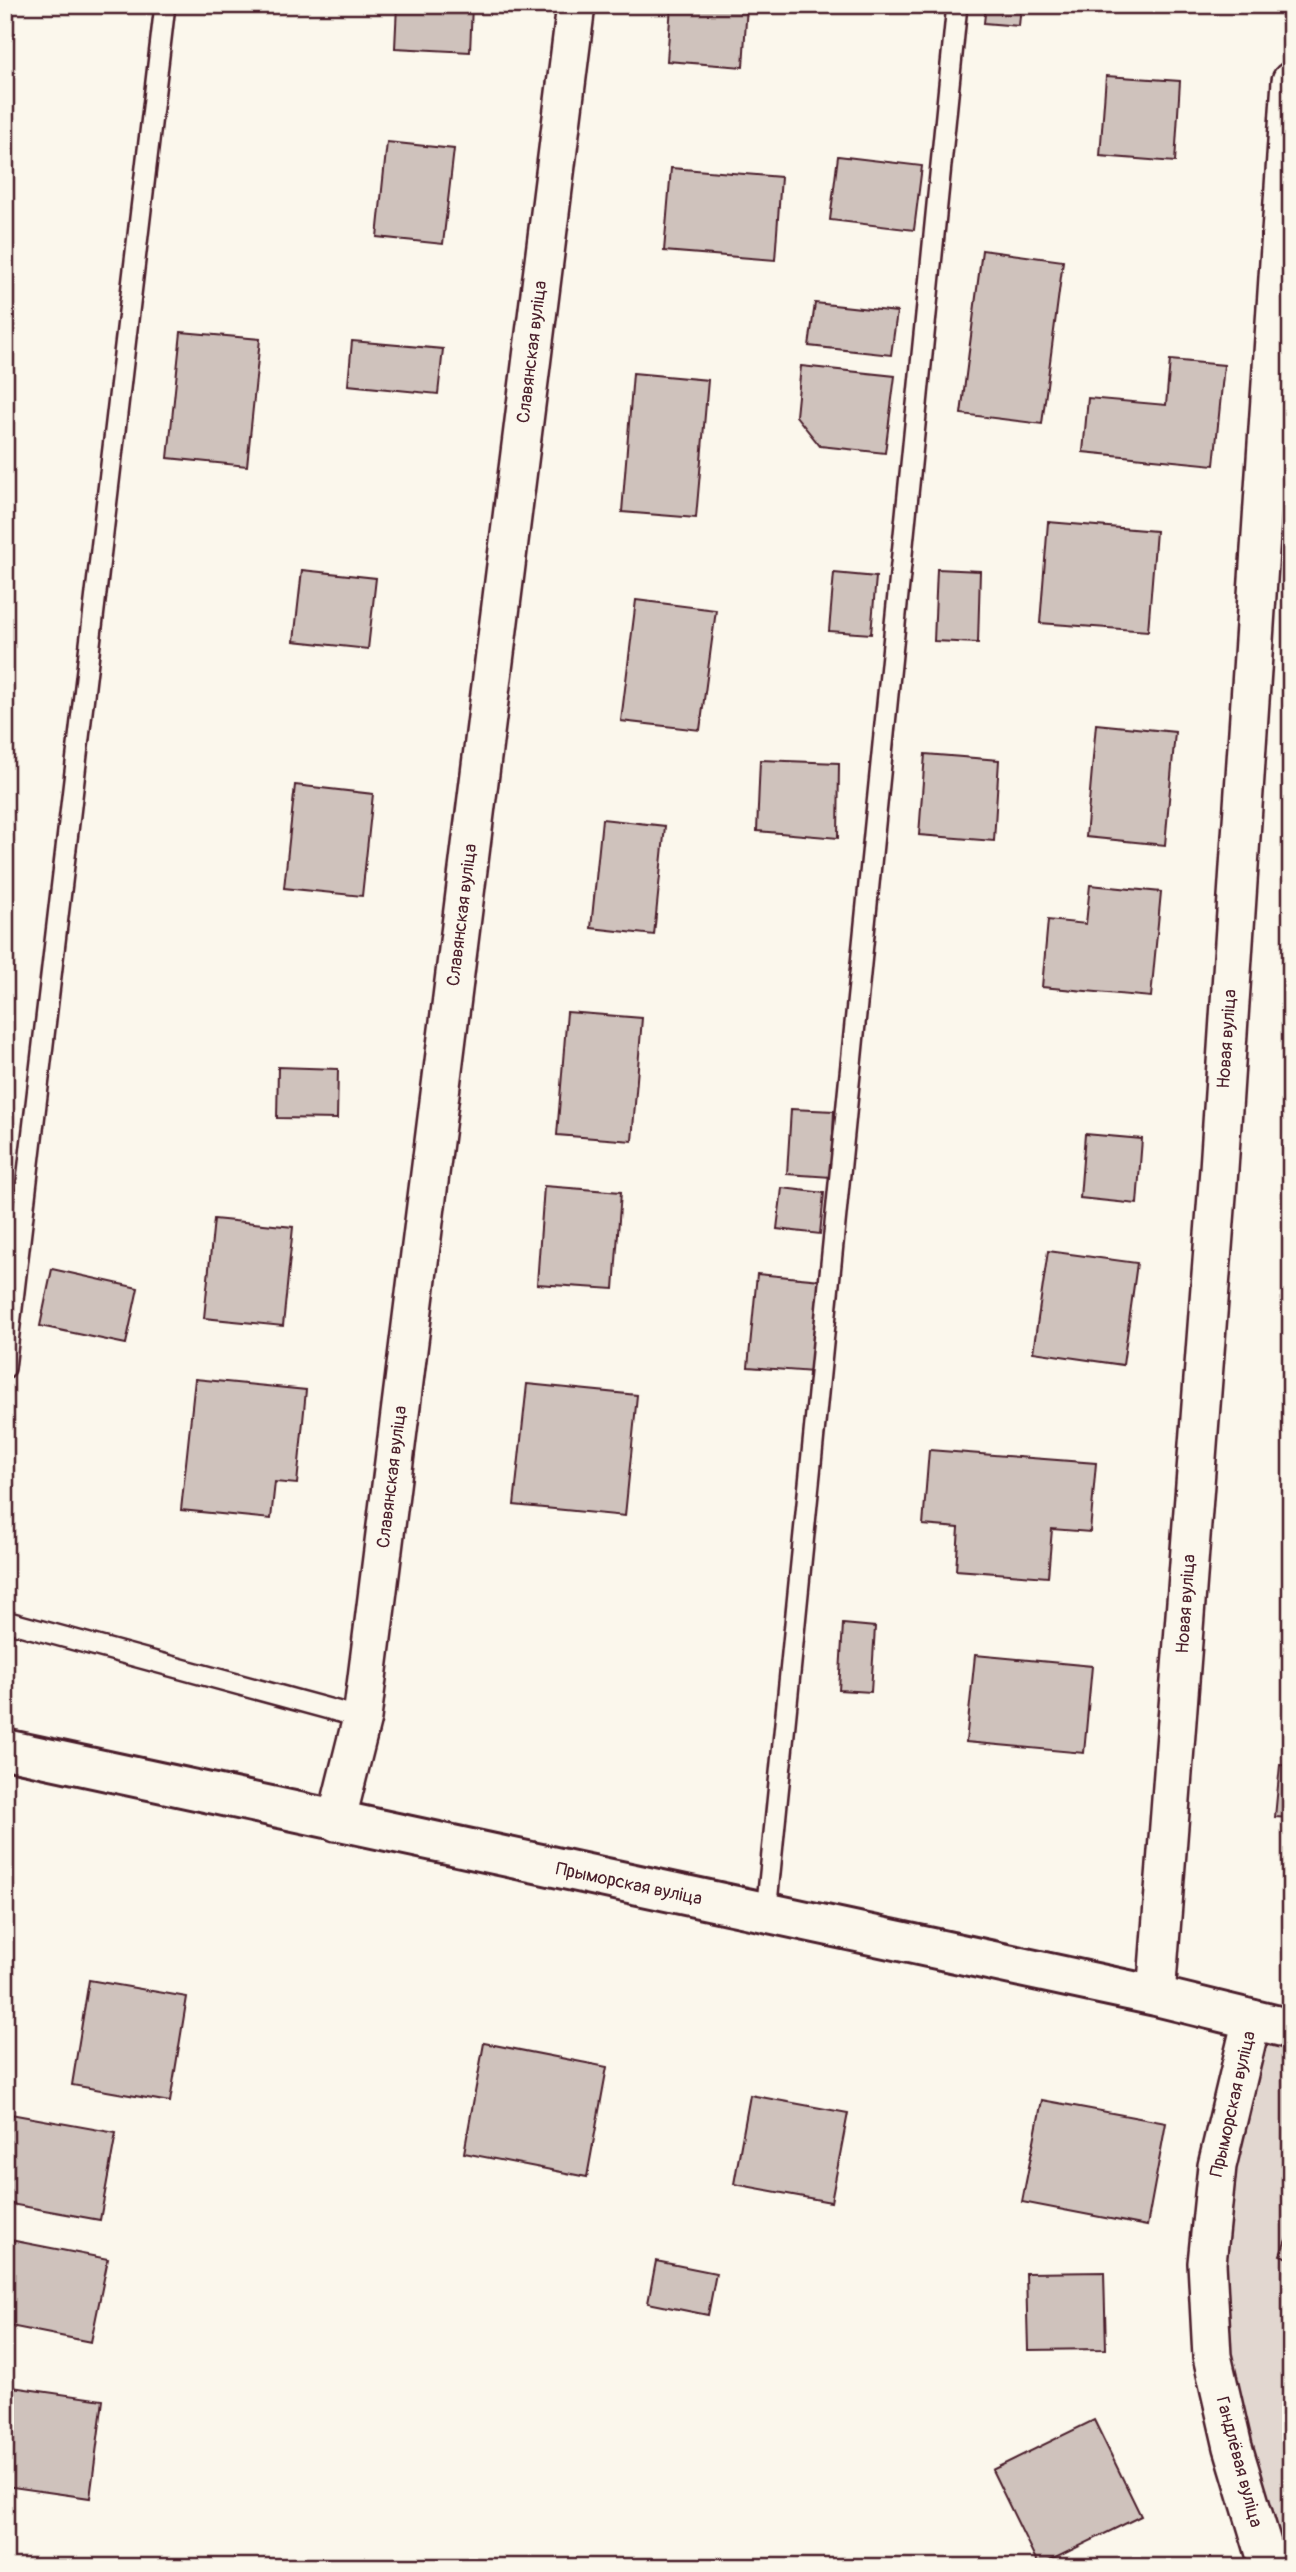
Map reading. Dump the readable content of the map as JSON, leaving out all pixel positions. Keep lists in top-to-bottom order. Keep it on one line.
{"streets":{"main road":["Прыморская вуліца"],"street":["Славянская вуліца","Новая вуліца","Гандлёвая вуліца"]},"crossings":[["Славянская вуліца","Прыморская вуліца"],["Новая вуліца","Прыморская вуліца"],["Прыморская вуліца","Гандлёвая вуліца"]]}
